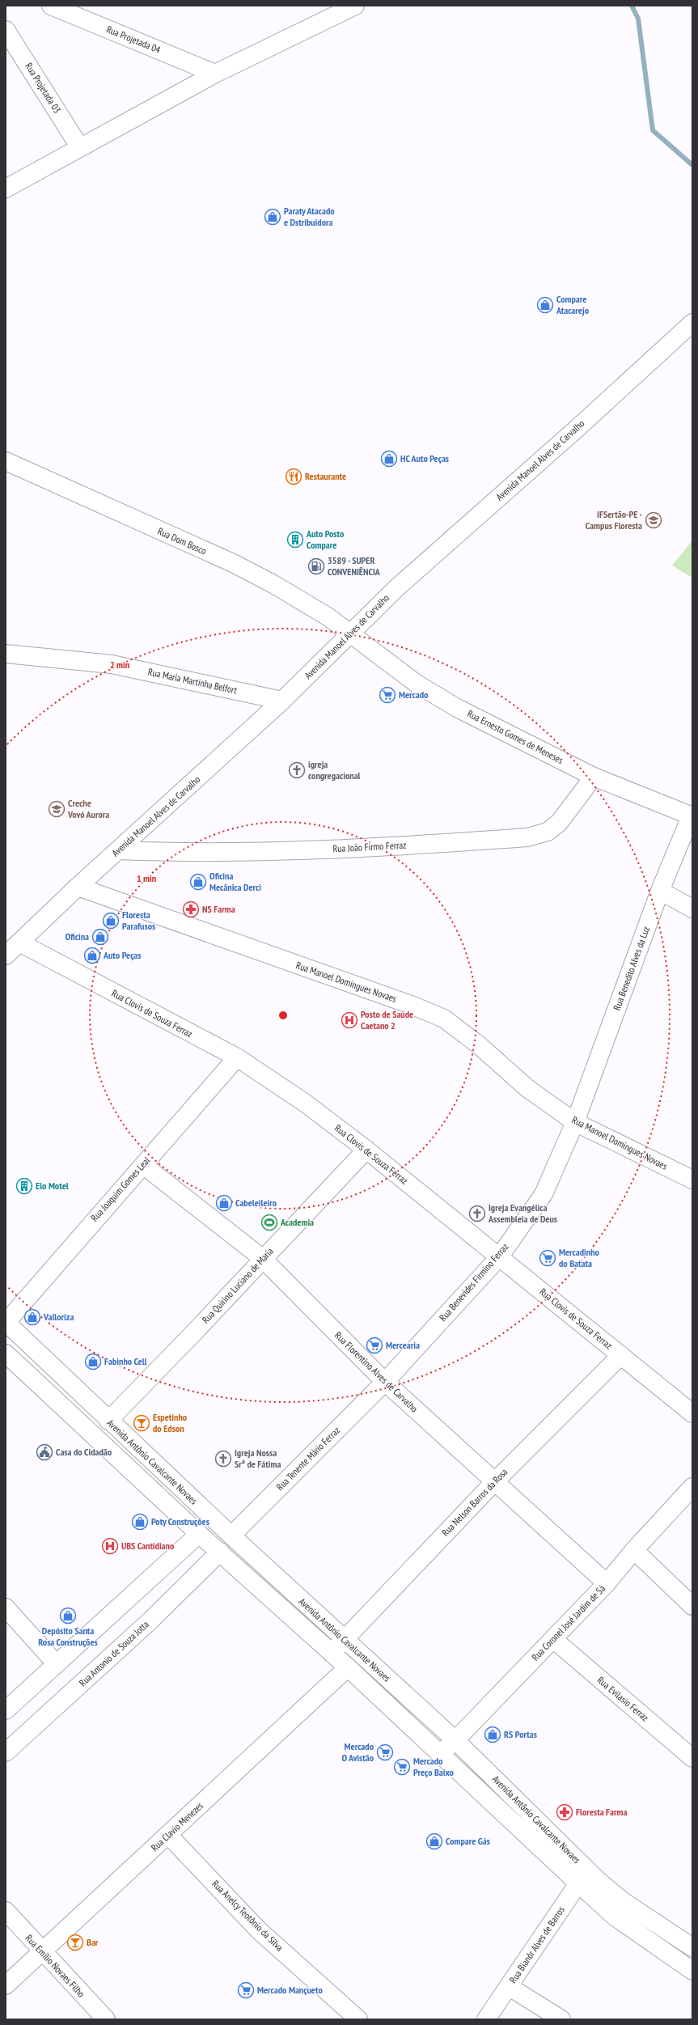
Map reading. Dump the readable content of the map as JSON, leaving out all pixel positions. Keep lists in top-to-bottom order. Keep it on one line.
{"streets":{"street":["Rua Projetada 04","Rua Projetada 03","Avenida Manoel Alves de Carvalho","Rua Dom Bosco","Rua Maria Martinha Belfort","Rua Ernesto Gomes de Meneses","Rua João Firmo Ferraz","Rua Benedito Alves da Luz","Rua Manoel Domingues Novaes","Rua Clovis de Souza Ferraz","Rua Joaquim Gomes Leal","Rua Benevides Firmino Ferraz","Rua Quirino Luciano de Maria","Rua Florentino Alves de Carvalho","Rua Tenente Mário Ferraz","Avenida Antônio Cavalcante Novaes","Rua Nelson Barros da Rosa","Rua Coronel José Jardim de Sá","Rua Antonio de Souza Jotta","Rua Evilasio Ferraz","Rua Clavio Menezes","Rua Anelcy Teotônio da Silva","Rua Bianôr Alves de Barros","Rua Emílio Novaes Filho"]},"crossings":[["Avenida Manoel Alves de Carvalho","Rua Dom Bosco"],["Avenida Manoel Alves de Carvalho","Rua Maria Martinha Belfort"],["Avenida Manoel Alves de Carvalho","Rua Ernesto Gomes de Meneses"],["Avenida Manoel Alves de Carvalho","Rua João Firmo Ferraz"],["Avenida Manoel Alves de Carvalho","Rua Manoel Domingues Novaes"],["Avenida Manoel Alves de Carvalho","Rua Clovis de Souza Ferraz"],["Rua Dom Bosco","Rua Ernesto Gomes de Meneses"],["Rua Ernesto Gomes de Meneses","Rua João Firmo Ferraz"],["Rua Ernesto Gomes de Meneses","Rua Benedito Alves da Luz"],["Rua Benedito Alves da Luz","Rua Manoel Domingues Novaes"],["Rua Benedito Alves da Luz","Rua Benevides Firmino Ferraz"],["Rua Manoel Domingues Novaes","Rua Benevides Firmino Ferraz"],["Rua Clovis de Souza Ferraz","Rua Joaquim Gomes Leal"],["Rua Clovis de Souza Ferraz","Rua Benevides Firmino Ferraz"],["Rua Clovis de Souza Ferraz","Rua Quirino Luciano de Maria"],["Rua Clovis de Souza Ferraz","Rua Nelson Barros da Rosa"],["Rua Joaquim Gomes Leal","Rua Florentino Alves de Carvalho"],["Rua Joaquim Gomes Leal","Avenida Antônio Cavalcante Novaes"],["Rua Benevides Firmino Ferraz","Rua Florentino Alves de Carvalho"],["Rua Benevides Firmino Ferraz","Rua Tenente Mário Ferraz"],["Rua Quirino Luciano de Maria","Rua Florentino Alves de Carvalho"],["Rua Quirino Luciano de Maria","Avenida Antônio Cavalcante Novaes"],["Rua Florentino Alves de Carvalho","Rua Tenente Mário Ferraz"],["Rua Florentino Alves de Carvalho","Rua Nelson Barros da Rosa"],["Rua Florentino Alves de Carvalho","Rua Coronel José Jardim de Sá"],["Rua Tenente Mário Ferraz","Avenida Antônio Cavalcante Novaes"],["Avenida Antônio Cavalcante Novaes","Rua Nelson Barros da Rosa"],["Avenida Antônio Cavalcante Novaes","Rua Coronel José Jardim de Sá"],["Avenida Antônio Cavalcante Novaes","Rua Bianôr Alves de Barros"],["Rua Coronel José Jardim de Sá","Rua Evilasio Ferraz"],["Rua Clavio Menezes","Rua Anelcy Teotônio da Silva"],["Rua Clavio Menezes","Rua Emílio Novaes Filho"]],"places":{"shop":["Paraty Atacado e Dstribuidora","Compare Atacarejo","HC Auto Peças","Oficina Mecânica Derci","Floresta Parafusos","Oficina","Auto Peças","Cabeleileiro","Valloriza","Fabinho Cell","Poty Construções","Depósito Santa Rosa Construções","RS Portas","Compare Gás"],"restaurant":["Restaurante"],"school or university":["IFSertão-PE - Campus Floresta","Creche Vovó Aurora"],"building":["Auto Posto Compare","Elo Motel"],"fuel station":["3589 - SUPER CONVENIÊNCIA"],"supermarket":["Mercado","Mercadinho do Batata","Mercearia","Mercado O Avistão","Mercado Preço Baixo","Mercado Mançueto"],"church":["igreja congregacional","Igreja Evangélica Assembleia de Deus","Igreja Nossa Srª de Fátima"],"pharmacy":["NS Farma","Floresta Farma"],"hospital":["Posto de Saúde Caetano 2","UBS Cantidiano"],"sports":["Academia"],"bar":["Espetinho do Edson","Bar"],"public building":["Casa do Cidadão"]},"rings":["2 min","1 min"]}
